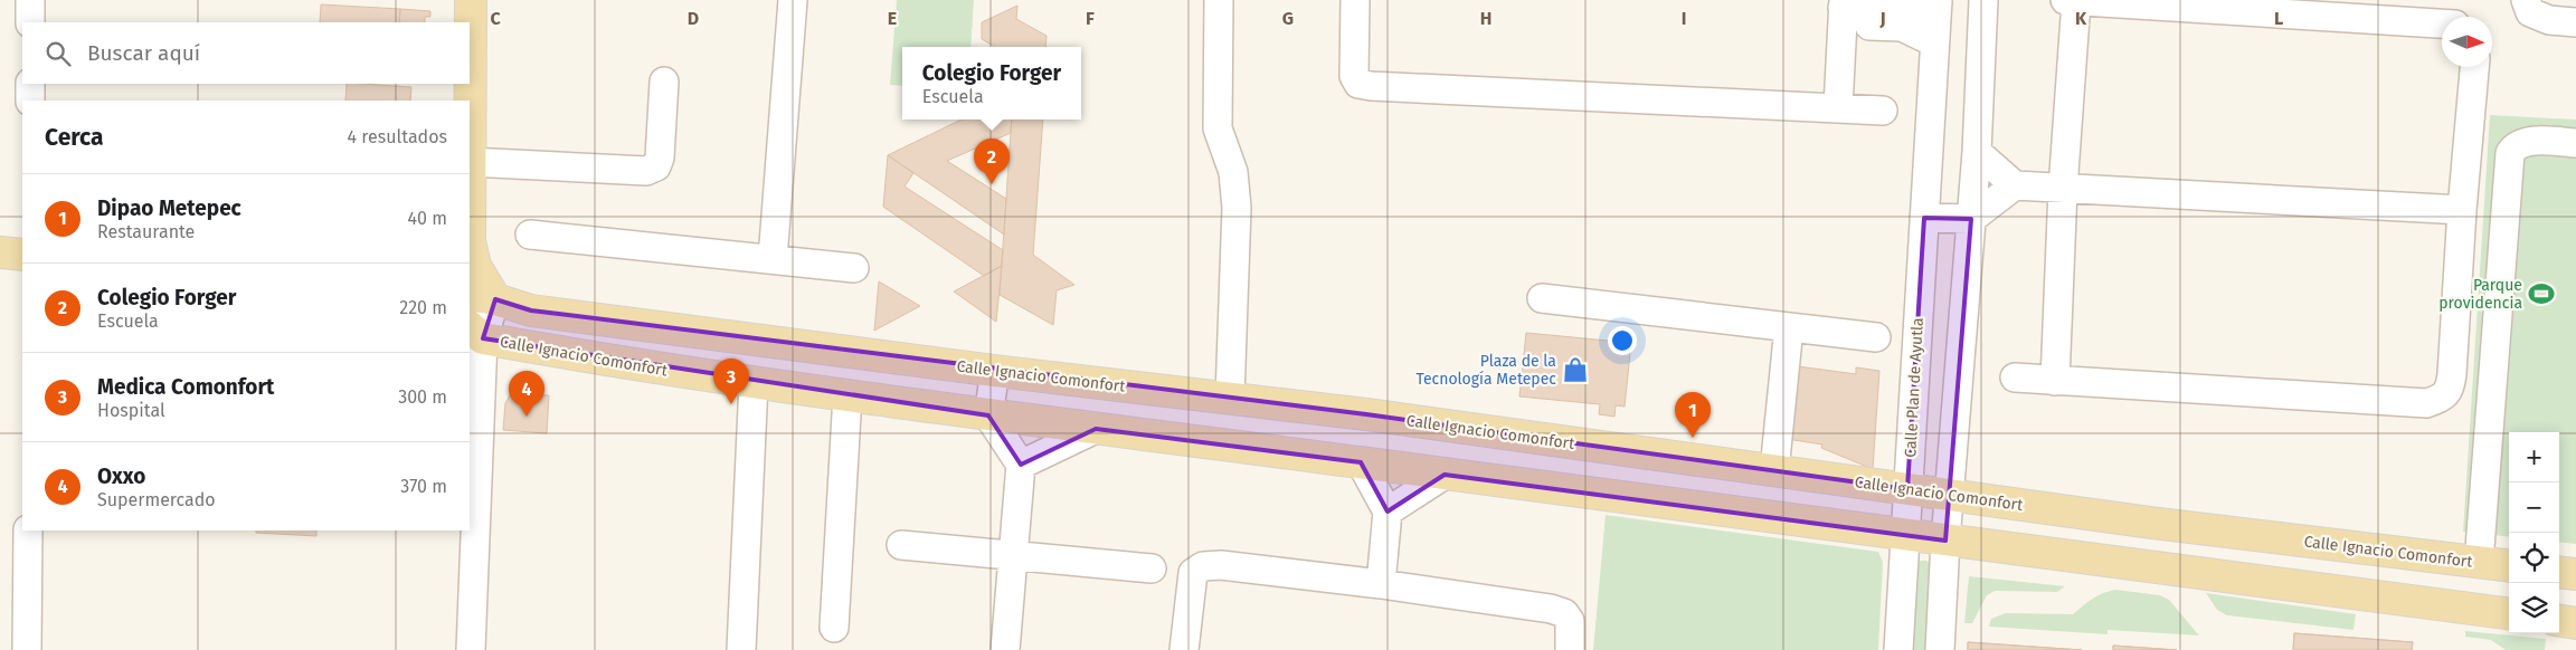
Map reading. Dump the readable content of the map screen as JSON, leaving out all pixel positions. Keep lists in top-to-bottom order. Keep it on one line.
{"streets":{"main road":["Calle Ignacio Comonfort"],"street":["Calle Plan de Ayutla"]},"crossings":[["Calle Ignacio Comonfort","Calle Plan de Ayutla"]],"places":{"sports":["Parque providencia"],"shop":["Plaza de la Tecnología Metepec"]},"north":"right","page":{"search":"Buscar aquí","popup":["Colegio Forger","Escuela"],"heading":["Cerca","4 resultados"],"pins":["2","3","4","1"],"list":[{"mark":"1","name":"Dipao Metepec","note":"Restaurante","value":"40 m"},{"mark":"2","name":"Colegio Forger","note":"Escuela","value":"220 m"},{"mark":"3","name":"Medica Comonfort","note":"Hospital","value":"300 m"},{"mark":"4","name":"Oxxo","note":"Supermercado","value":"370 m"}],"map_buttons":["+","−"]},"grid":{"columns":["C","D","E","F","G","H","I","J","K","L"]}}
